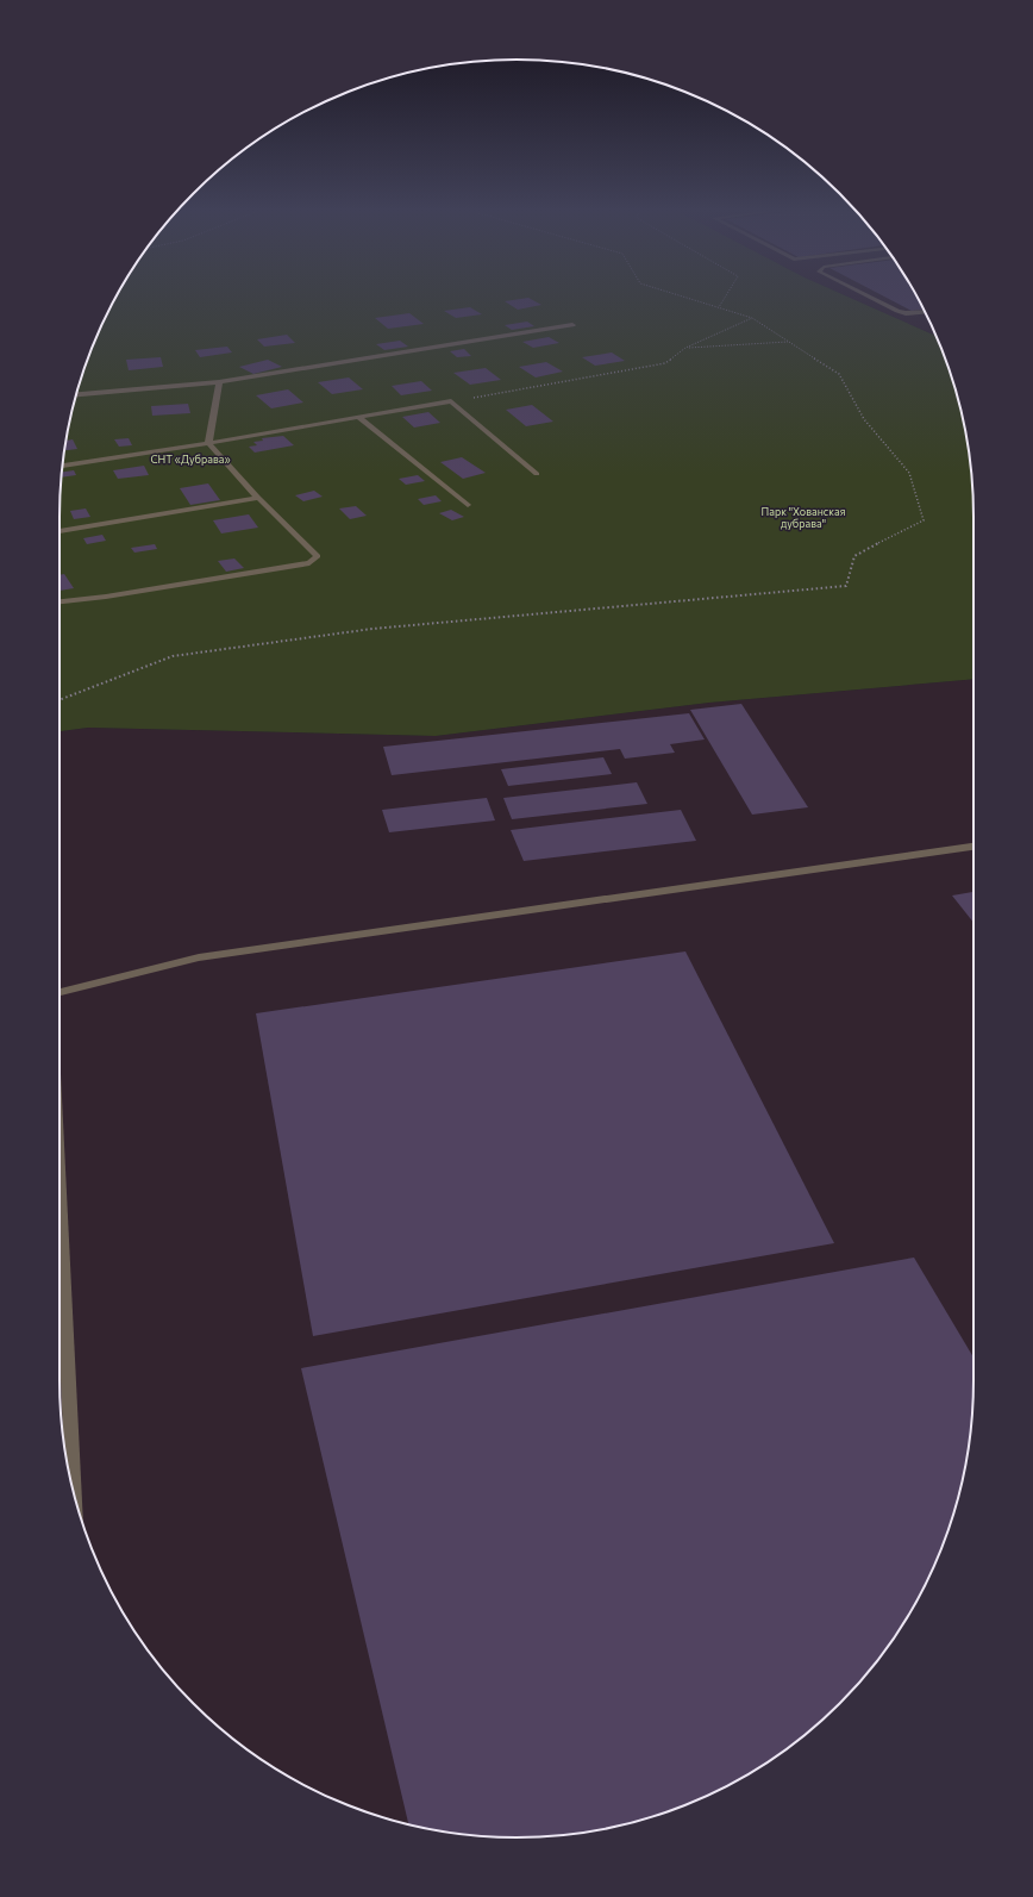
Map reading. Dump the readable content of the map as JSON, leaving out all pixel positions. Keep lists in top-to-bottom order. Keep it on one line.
{"parks":["СНТ «Дубрава»","Парк \"Хованская дубрава\""]}
